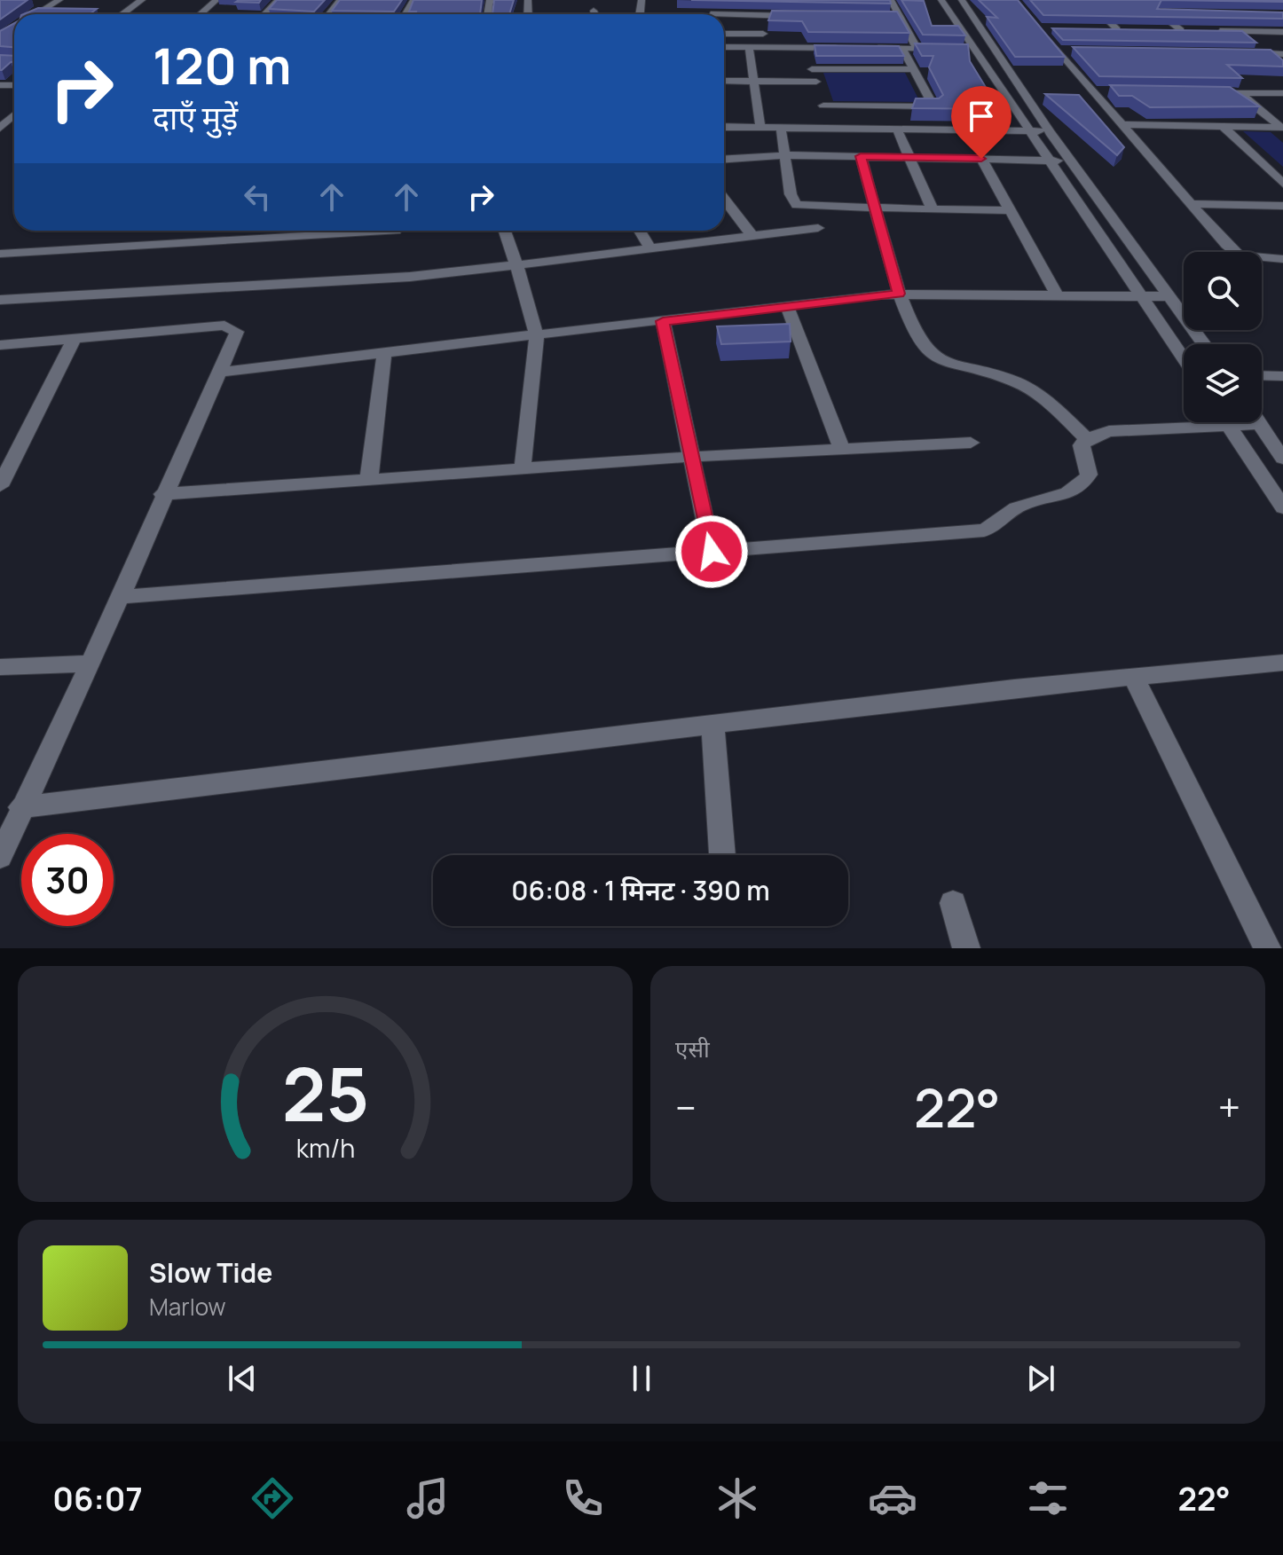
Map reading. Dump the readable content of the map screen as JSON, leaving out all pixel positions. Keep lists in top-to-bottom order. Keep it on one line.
{"page":{"turn":["120 m","दाएँ मुड़ें"],"limit":"30","trip":"06:08 · 1 मिनट · 390 m","tile":"एसी","heat":["−","22°","+"],"song":["Slow Tide","Marlow"],"tabs":["06:07","22°"],"gauge":["25","km/h"]}}
